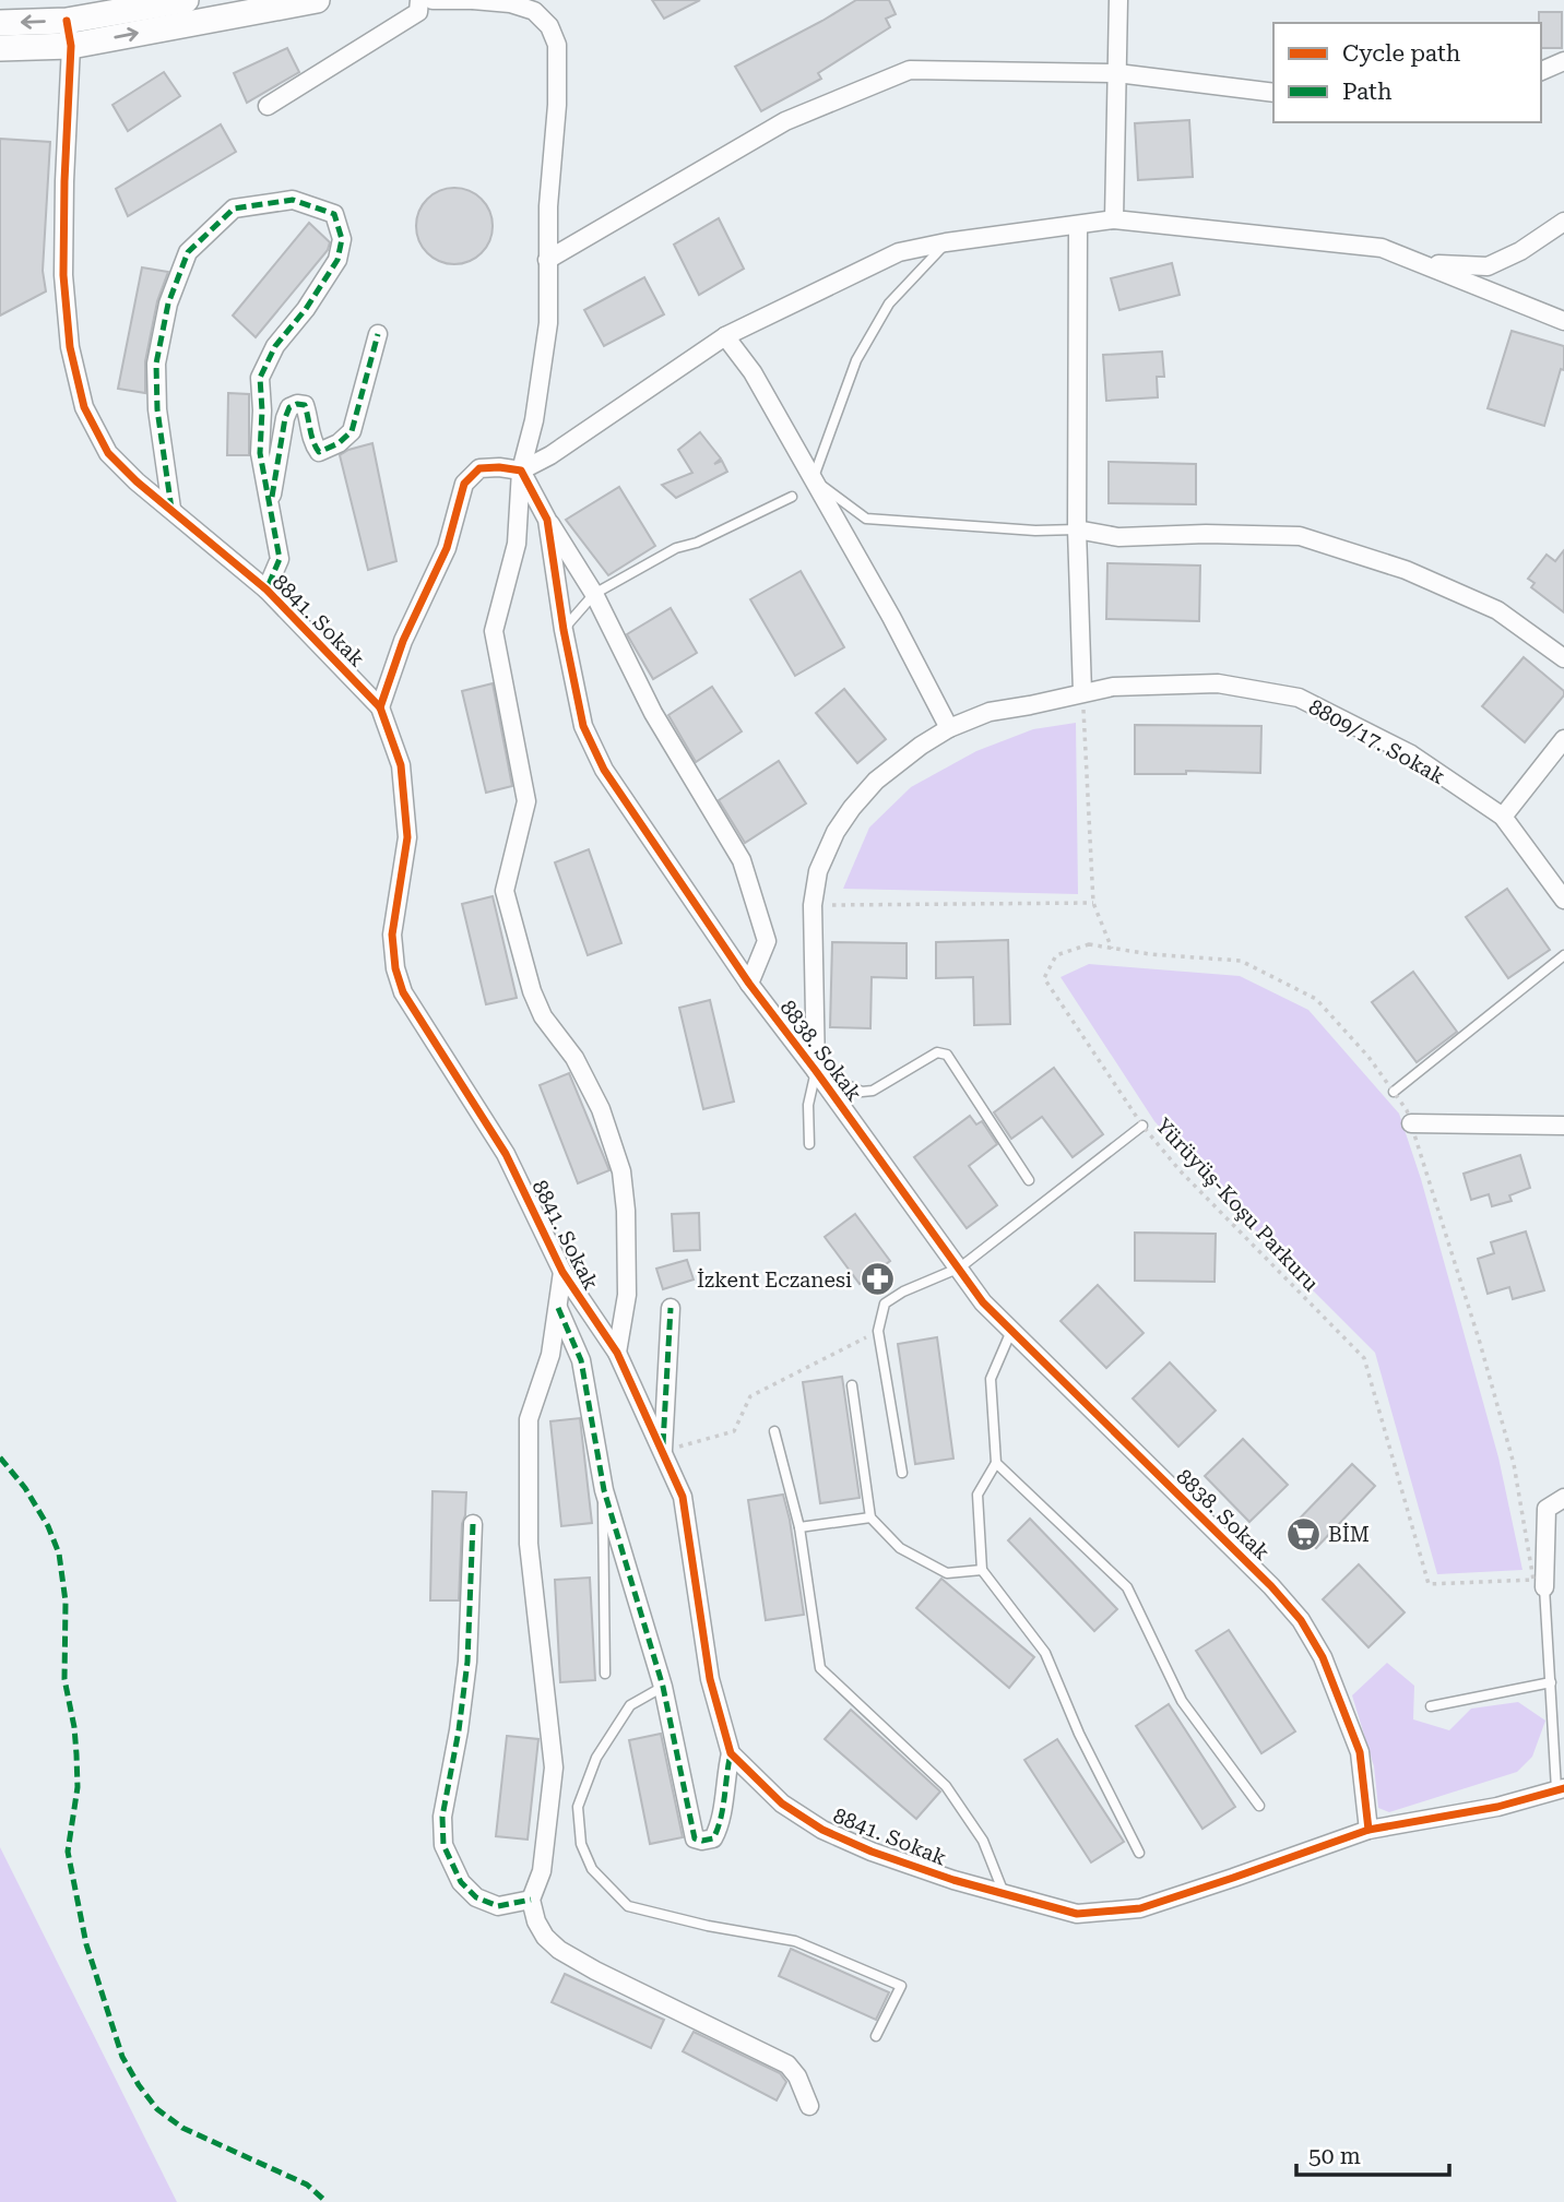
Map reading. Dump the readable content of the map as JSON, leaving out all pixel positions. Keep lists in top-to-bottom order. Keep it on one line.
{"streets":{"street":["8841. Sokak","8809/17. Sokak","8838. Sokak"],"path":["Yürüyüş-Koşu Parkuru"]},"crossings":[["8841. Sokak","8838. Sokak"],["8809/17. Sokak","8838. Sokak"]],"places":{"pharmacy":["İzkent Eczanesi"],"supermarket":["BİM"]},"legend":["Cycle path","Path"],"scale_bar":"50 m"}
